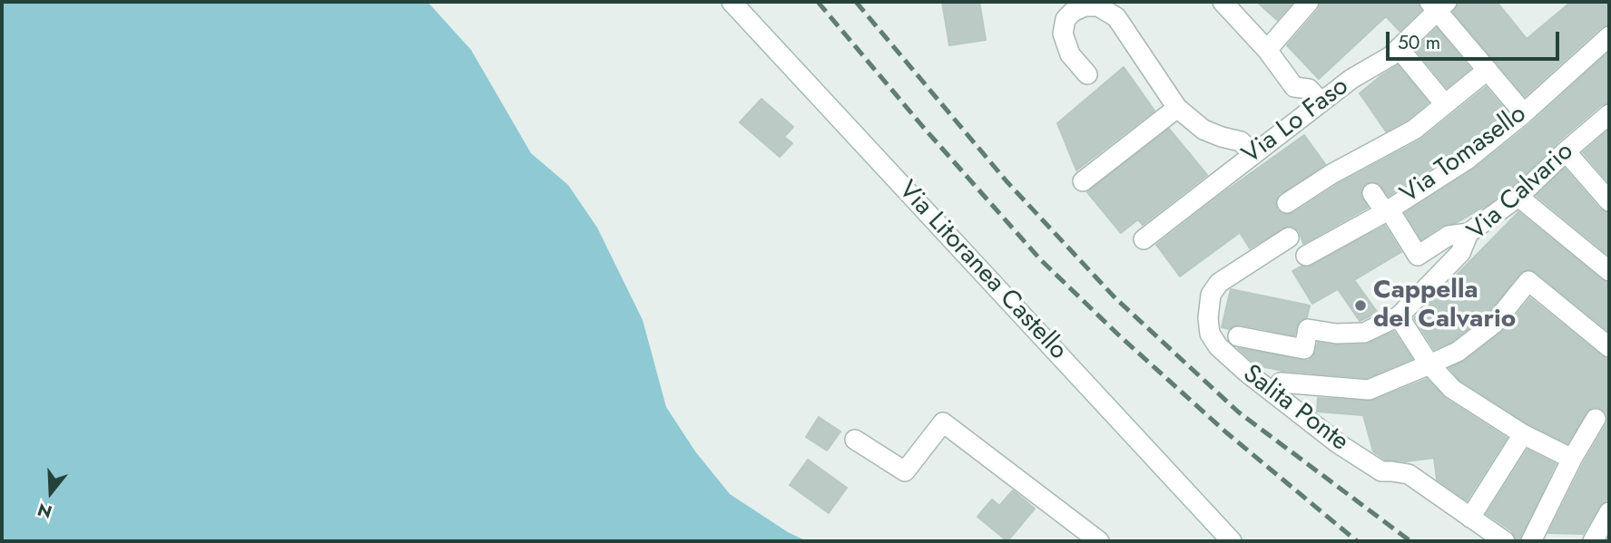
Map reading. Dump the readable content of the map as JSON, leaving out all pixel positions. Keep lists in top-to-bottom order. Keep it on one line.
{"streets":{"street":["Via Lo Faso","Via Tomasello","Via Calvario","Via Litoranea Castello","Salita Ponte"]},"places":["Cappella del Calvario"],"scale_bar":"50 m","north":"bottom"}
